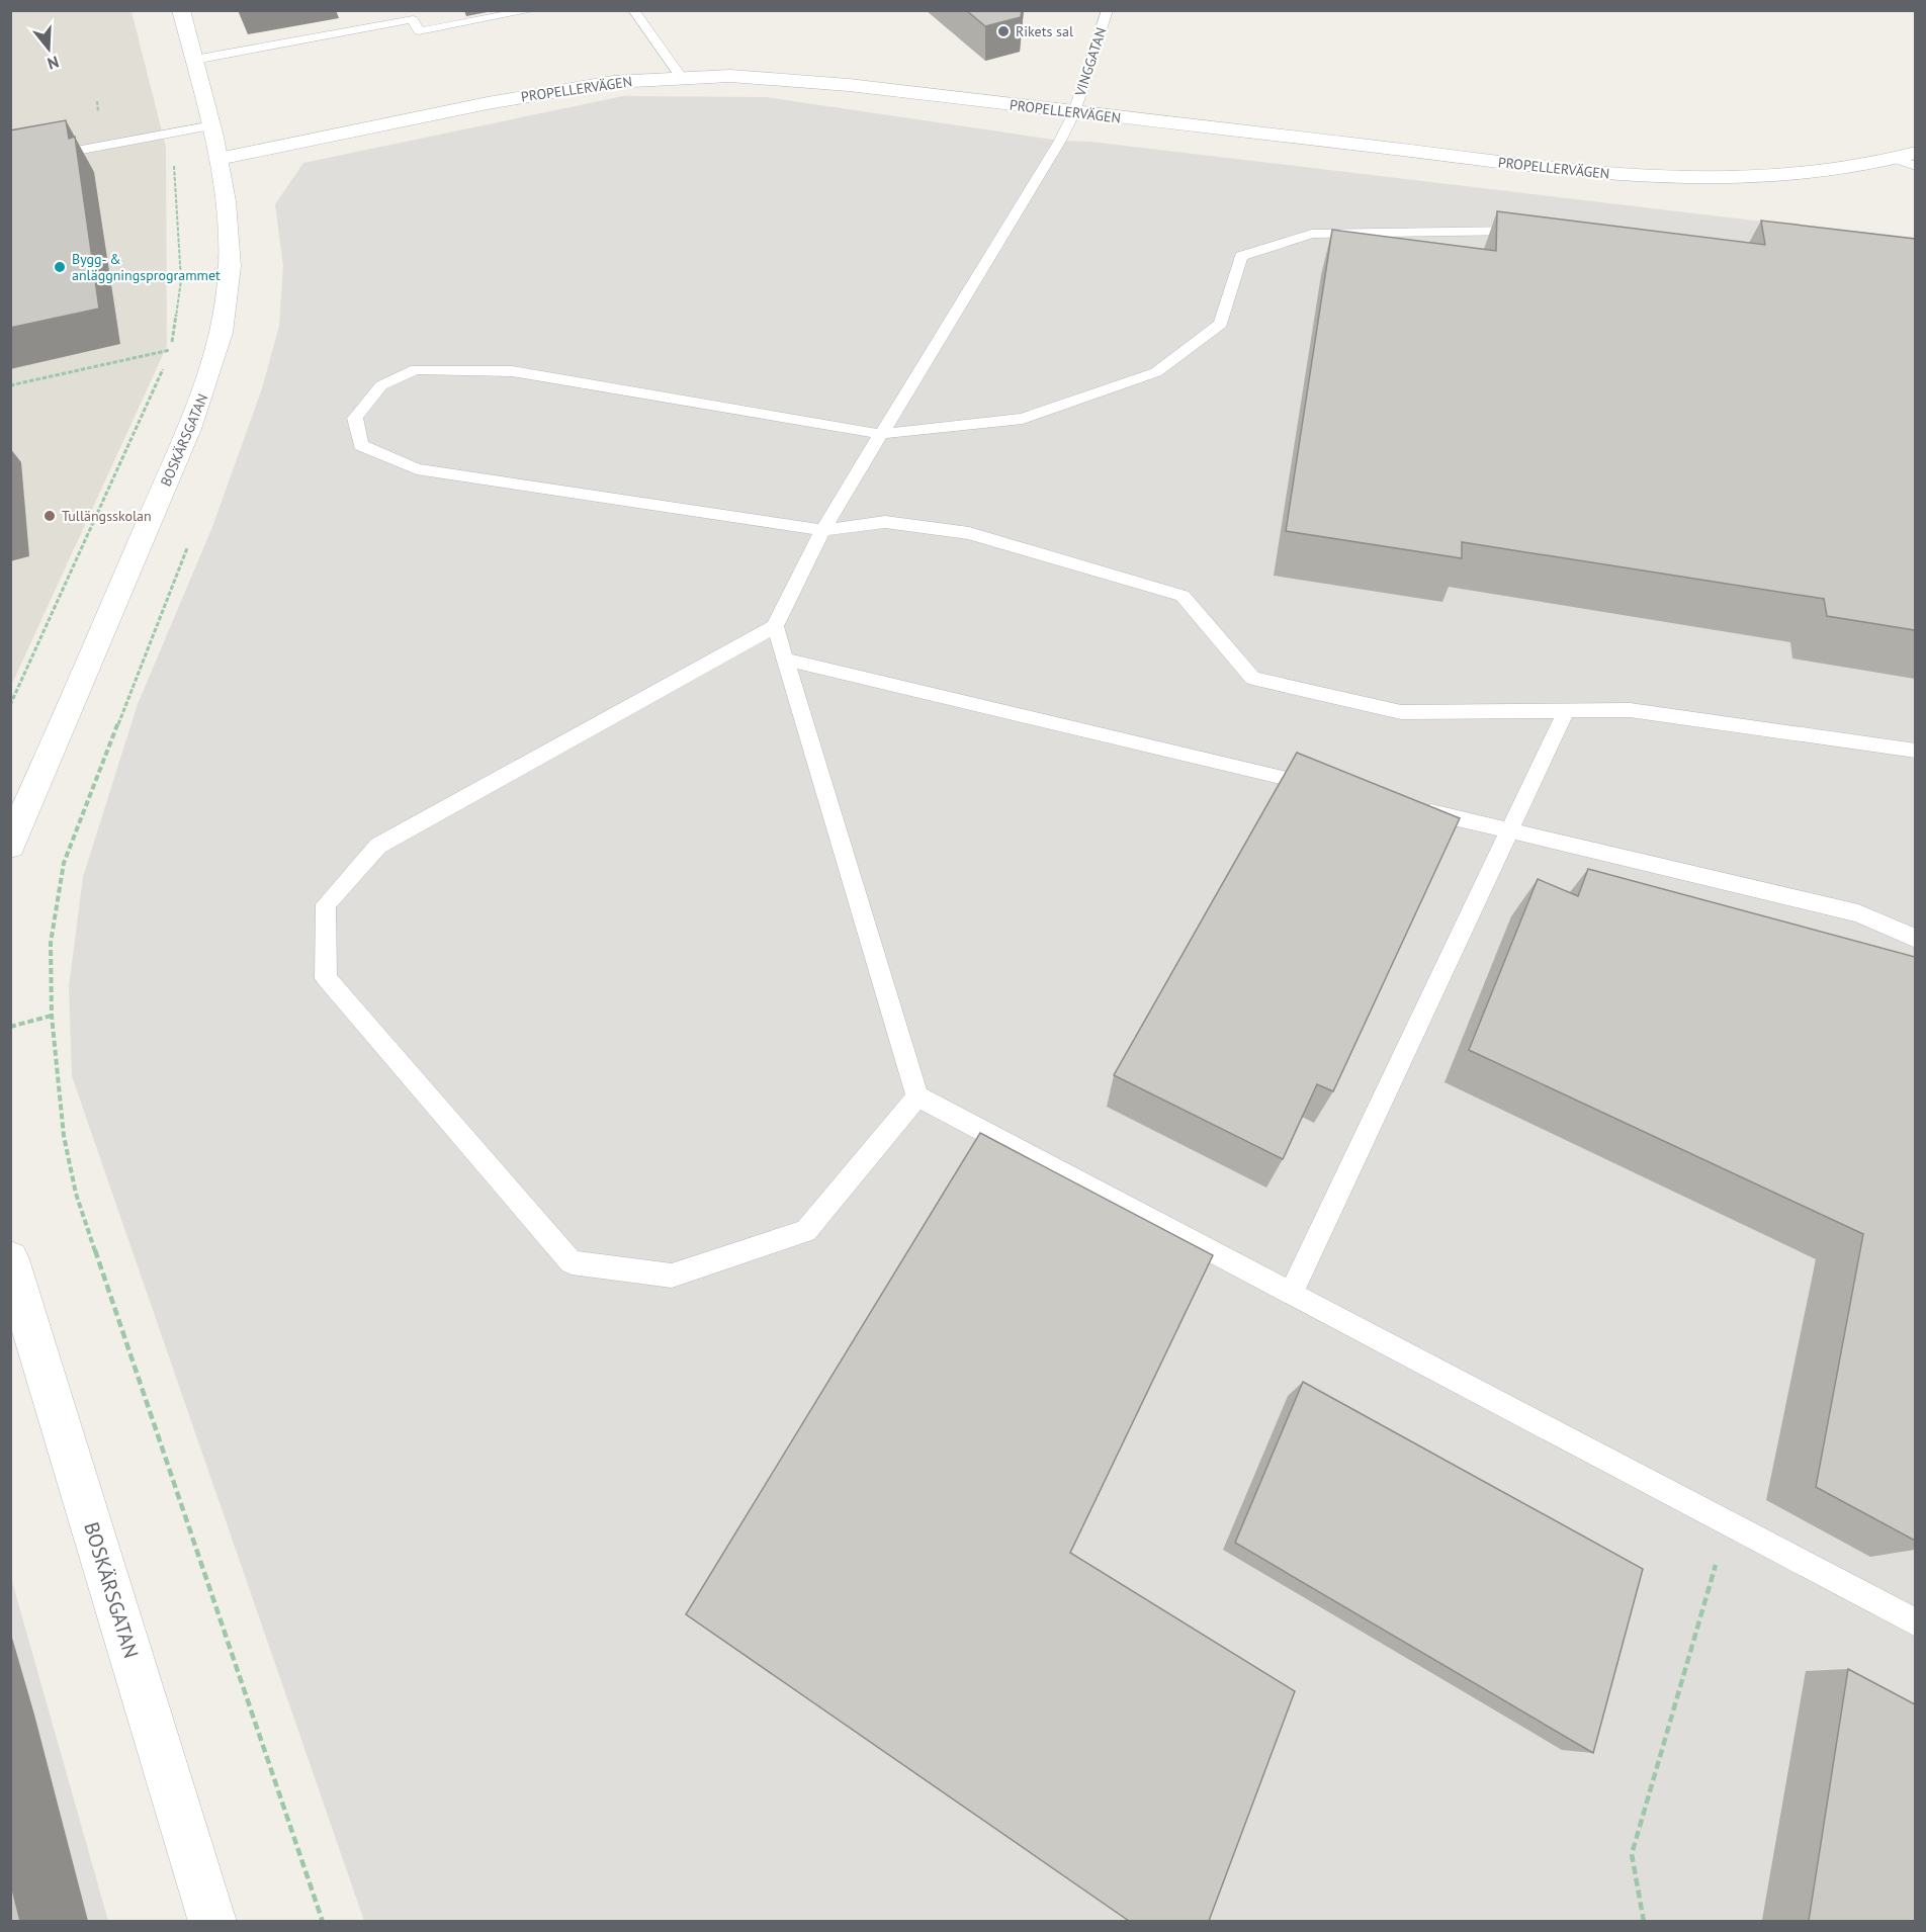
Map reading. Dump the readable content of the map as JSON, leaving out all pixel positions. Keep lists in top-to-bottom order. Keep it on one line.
{"streets":{"street":["PROPELLERVÄGEN","BOSKÄRSGATAN"],"lane":["VINGGATAN"]},"crossings":[["VINGGATAN","PROPELLERVÄGEN"],["PROPELLERVÄGEN","BOSKÄRSGATAN"]],"places":["Rikets sal","Bygg- & anläggningsprogrammet","Tullängsskolan"],"north":"bottom"}
